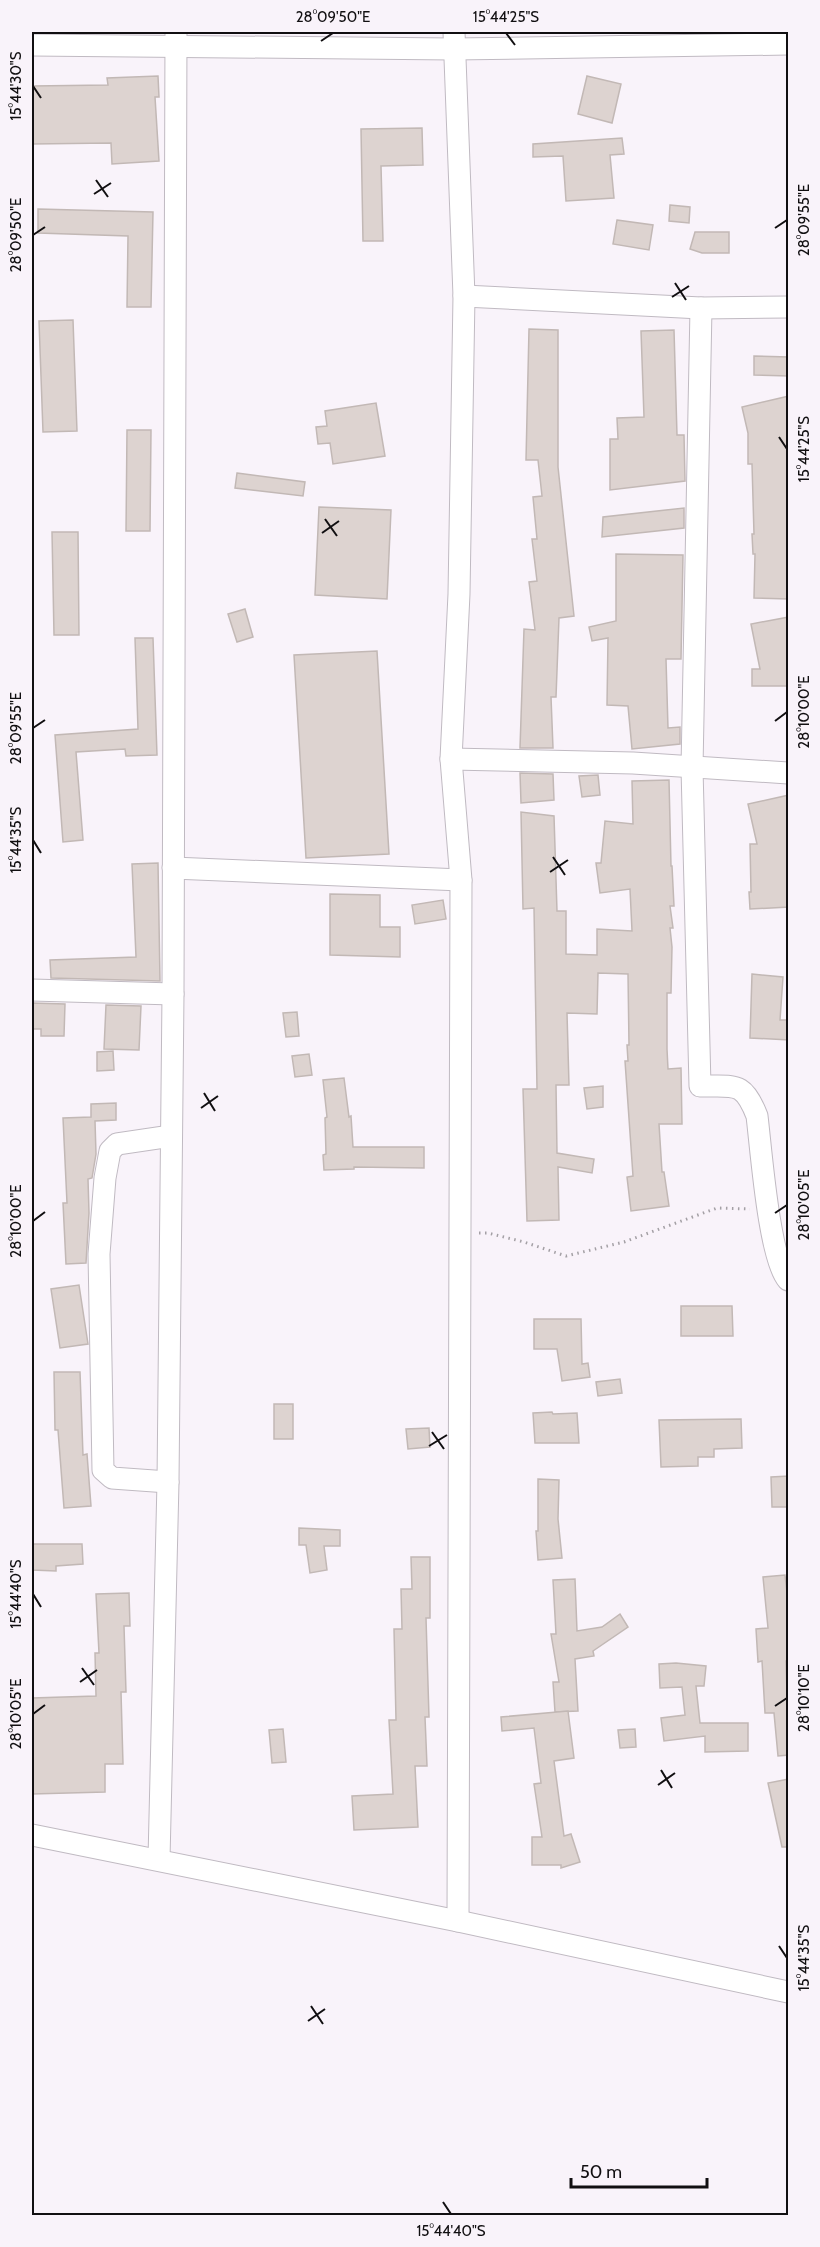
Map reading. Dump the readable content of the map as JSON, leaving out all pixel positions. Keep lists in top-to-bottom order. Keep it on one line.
{"scale_bar":"50 m","coordinates":["28°09'50\"E","15°44'25\"S","15°44'30\"S","28°09'55\"E","28°10'00\"E","15°44'35\"S","28°10'05\"E","15°44'40\"S","28°10'10\"E"]}
